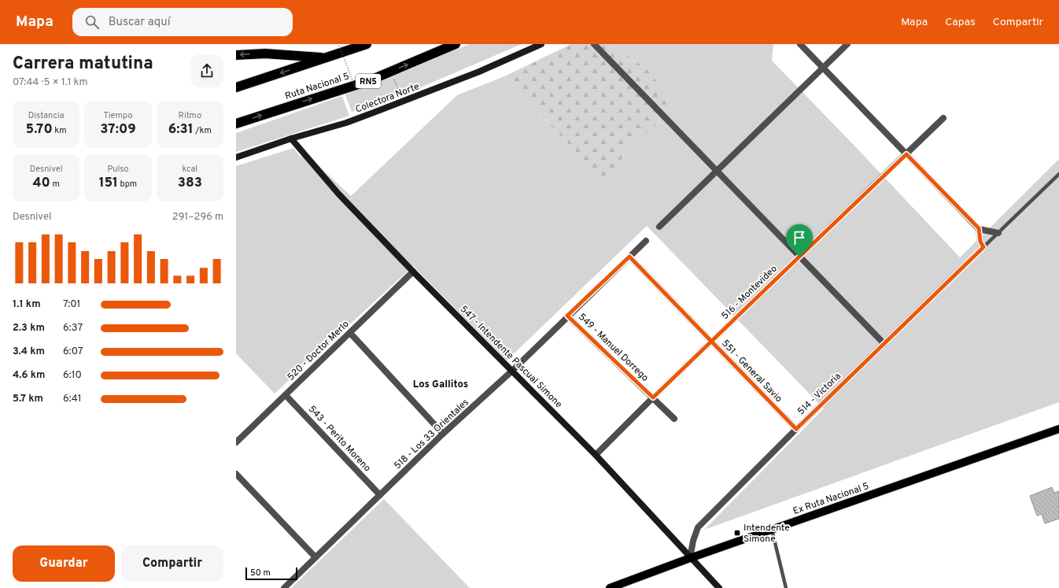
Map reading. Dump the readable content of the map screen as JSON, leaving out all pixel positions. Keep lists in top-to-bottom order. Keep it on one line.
{"streets":{"highway":["RN5","Ruta Nacional 5"],"main road":["Ex Ruta Nacional 5"],"street":["Colectora Norte","516 - Montevideo","549 - Manuel Dorrego","520 - Doctor Merlo","547 - Intendente Pascual Simone","551 - General Savio","514 - Victoria","518 - Los 33 Orientales","543 - Perito Moreno"]},"crossings":[["Colectora Norte","547 - Intendente Pascual Simone"],["516 - Montevideo","549 - Manuel Dorrego"],["516 - Montevideo","547 - Intendente Pascual Simone"],["516 - Montevideo","551 - General Savio"],["549 - Manuel Dorrego","518 - Los 33 Orientales"],["520 - Doctor Merlo","547 - Intendente Pascual Simone"],["520 - Doctor Merlo","543 - Perito Moreno"],["547 - Intendente Pascual Simone","514 - Victoria"],["547 - Intendente Pascual Simone","518 - Los 33 Orientales"],["547 - Intendente Pascual Simone","Ex Ruta Nacional 5"],["551 - General Savio","514 - Victoria"],["551 - General Savio","518 - Los 33 Orientales"],["514 - Victoria","Ex Ruta Nacional 5"],["518 - Los 33 Orientales","543 - Perito Moreno"]],"districts":["Los Gallitos"],"places":{"transit":["Intendente Simone"]},"scale_bar":"50 m","page":{"header":"Mapa","search":"Buscar aquí","nav":["Mapa","Capas","Compartir"],"heading":["Carrera matutina","07:44 · 5 × 1.1 km"],"stats":[["Distancia","5.70 km"],["Tiempo","37:09"],["Ritmo","6:31 /km"],["Desnivel","40 m"],["Pulso","151 bpm"],["kcal","383"]],"chart":["Desnivel","291–296 m"],"list":[{"name":"1.1 km","note":"7:01"},{"name":"2.3 km","note":"6:37"},{"name":"3.4 km","note":"6:07"},{"name":"4.6 km","note":"6:10"},{"name":"5.7 km","note":"6:41"}],"buttons":["Guardar","Compartir"],"scale":"50 m"}}
